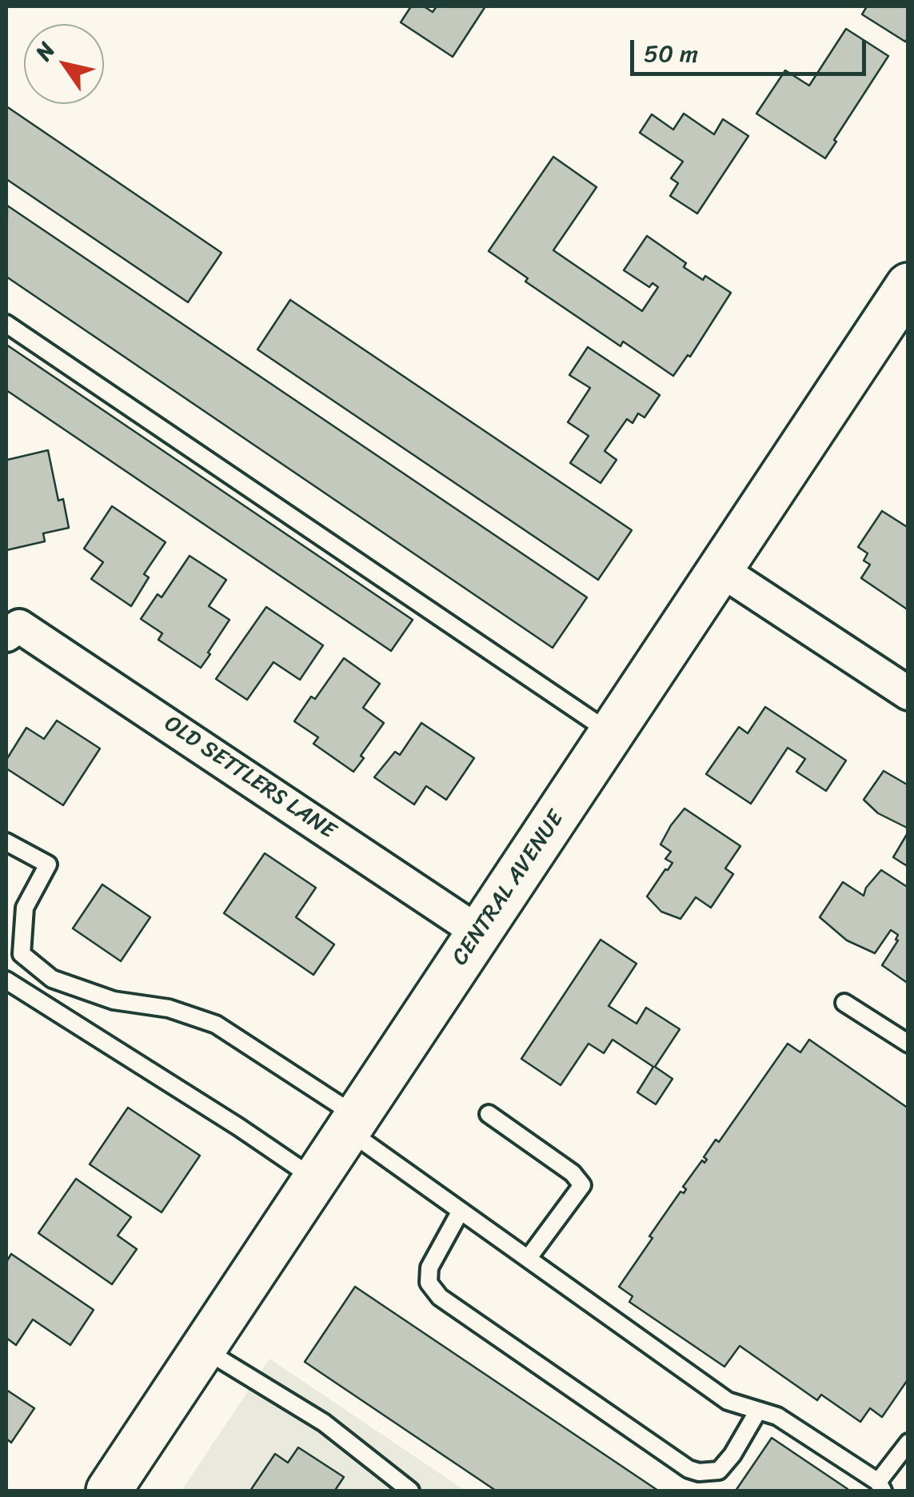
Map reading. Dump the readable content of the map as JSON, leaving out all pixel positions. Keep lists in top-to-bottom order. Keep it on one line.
{"streets":{"main road":["CENTRAL AVENUE"],"street":["OLD SETTLERS LANE"]},"crossings":[["OLD SETTLERS LANE","CENTRAL AVENUE"]],"scale_bar":"50 m","north":"top left"}
